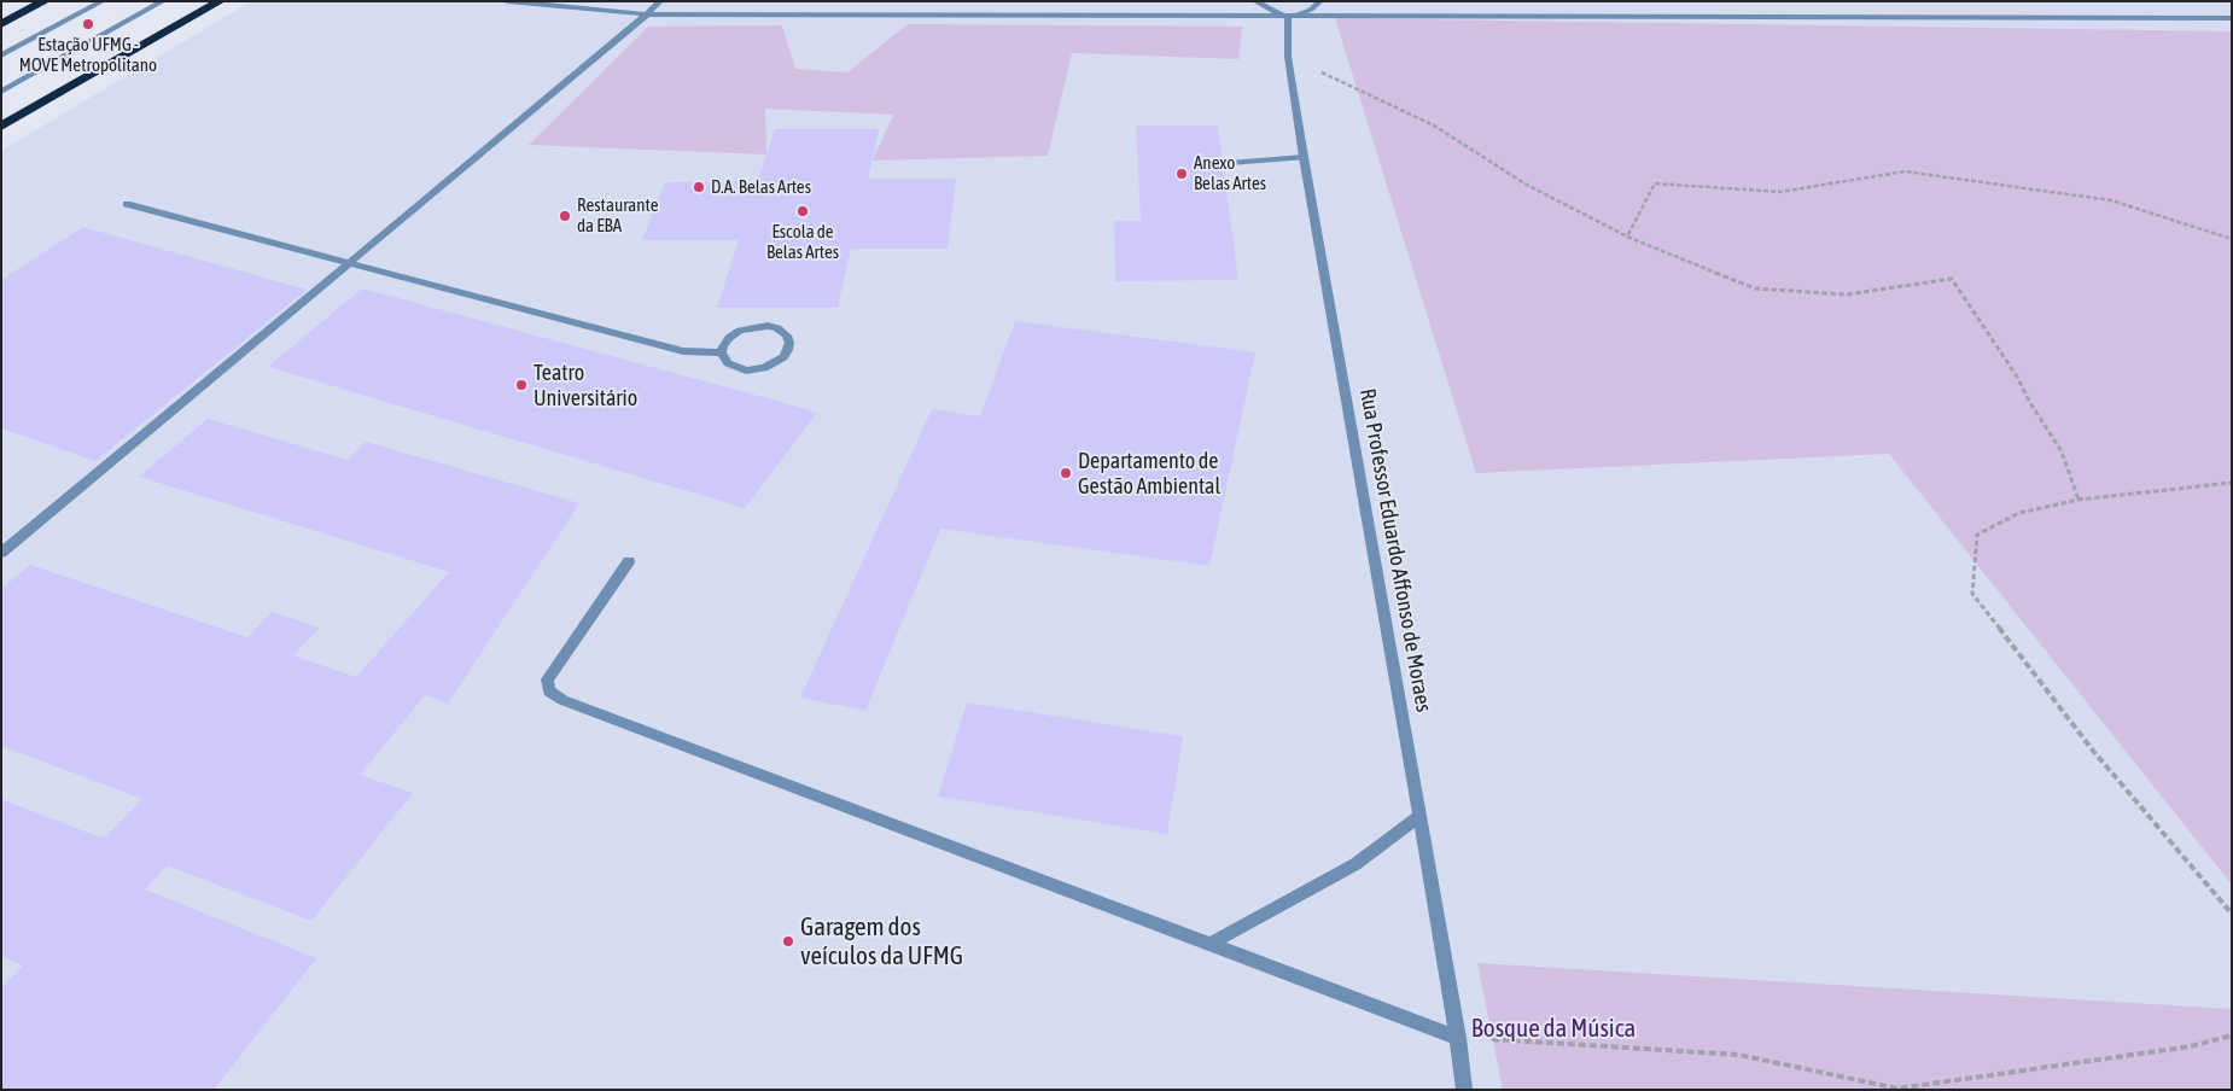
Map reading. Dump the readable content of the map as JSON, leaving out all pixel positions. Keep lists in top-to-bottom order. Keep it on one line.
{"streets":{"street":["Rua Professor Eduardo Affonso de Moraes"]},"parks":["Bosque da Música"],"places":["Estação UFMG - MOVE Metropolitano","Anexo Belas Artes","D.A. Belas Artes","Escola de Belas Artes","Restaurante da EBA","Teatro Universitário","Departamento de Gestão Ambiental","Garagem dos veículos da UFMG"]}
